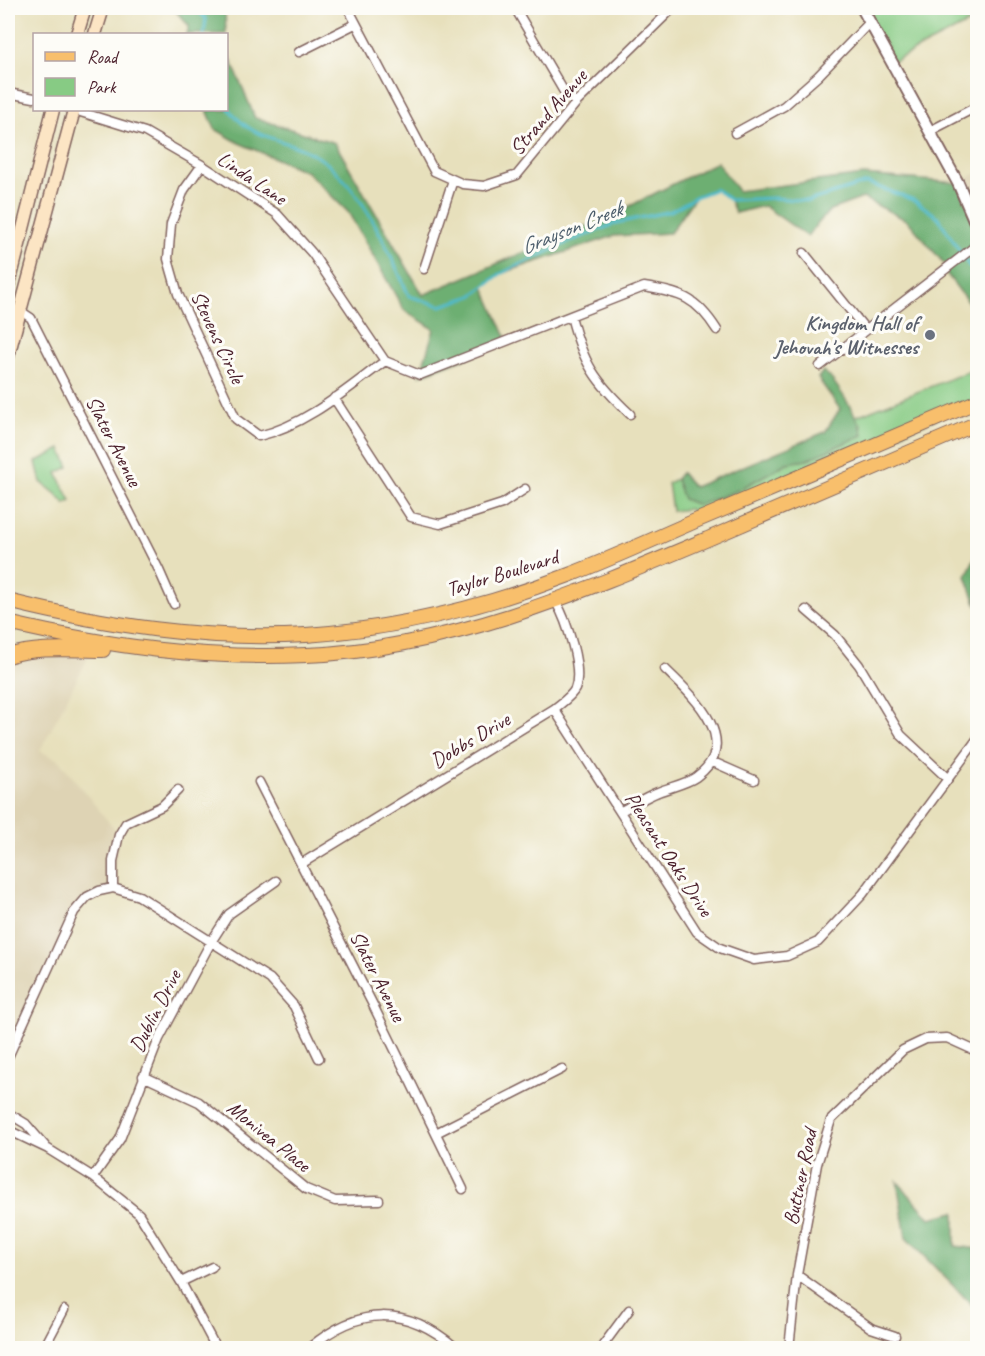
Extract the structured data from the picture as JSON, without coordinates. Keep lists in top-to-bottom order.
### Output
{
  "streets": {
    "main road": ["Taylor Boulevard"],
    "street": [
      "Strand Avenue",
      "Linda Lane",
      "Stevens Circle",
      "Slater Avenue",
      "Dobbs Drive",
      "Pleasant Oaks Drive",
      "Dublin Drive",
      "Monivea Place",
      "Buttner Road"
    ]
  },
  "crossings": [
    ["Linda Lane", "Stevens Circle"],
    ["Slater Avenue", "Dobbs Drive"],
    ["Taylor Boulevard", "Dobbs Drive"],
    ["Dobbs Drive", "Pleasant Oaks Drive"],
    ["Dublin Drive", "Monivea Place"]
  ],
  "water": ["Grayson Creek"],
  "places": ["Kingdom Hall of Jehovah's Witnesses"],
  "legend": ["Road", "Park"]
}
